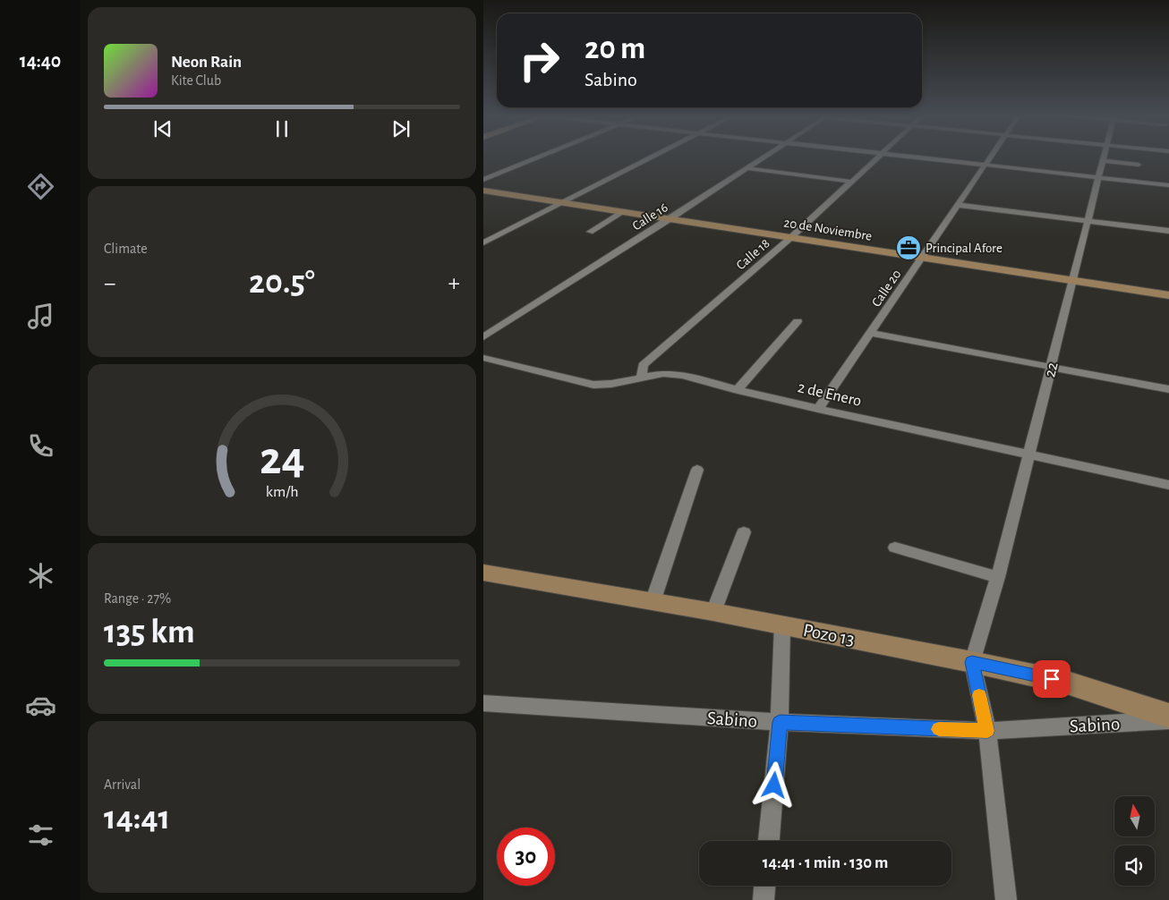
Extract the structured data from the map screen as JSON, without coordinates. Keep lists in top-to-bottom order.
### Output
{
  "streets": {
    "main road": ["20 de Noviembre", "Pozo 13"],
    "street": [
      "Calle 16",
      "Calle 18",
      "Calle 20",
      "22",
      "2 de Enero",
      "Sabino"
    ]
  },
  "crossings": [
    ["Calle 16", "20 de Noviembre"],
    ["20 de Noviembre", "Calle 18"],
    ["20 de Noviembre", "Calle 20"],
    ["20 de Noviembre", "22"],
    ["Calle 18", "2 de Enero"],
    ["Calle 20", "2 de Enero"],
    ["22", "2 de Enero"],
    ["22", "Pozo 13"],
    ["22", "Sabino"]
  ],
  "places": {
    "office": ["Principal Afore"]
  },
  "north": "top",
  "page": {
    "tabs": "14:40",
    "turn": ["20 m", "Sabino"],
    "song": ["Neon Rain", "Kite Club"],
    "tile": [
      "Climate",
      ["Range · 27%", "135 km"],
      ["Arrival", "14:41"]
    ],
    "heat": ["−", "20.5°", "+"],
    "limit": "30",
    "trip": "14:41 · 1 min · 130 m",
    "gauge": ["24", "km/h"]
  }
}
